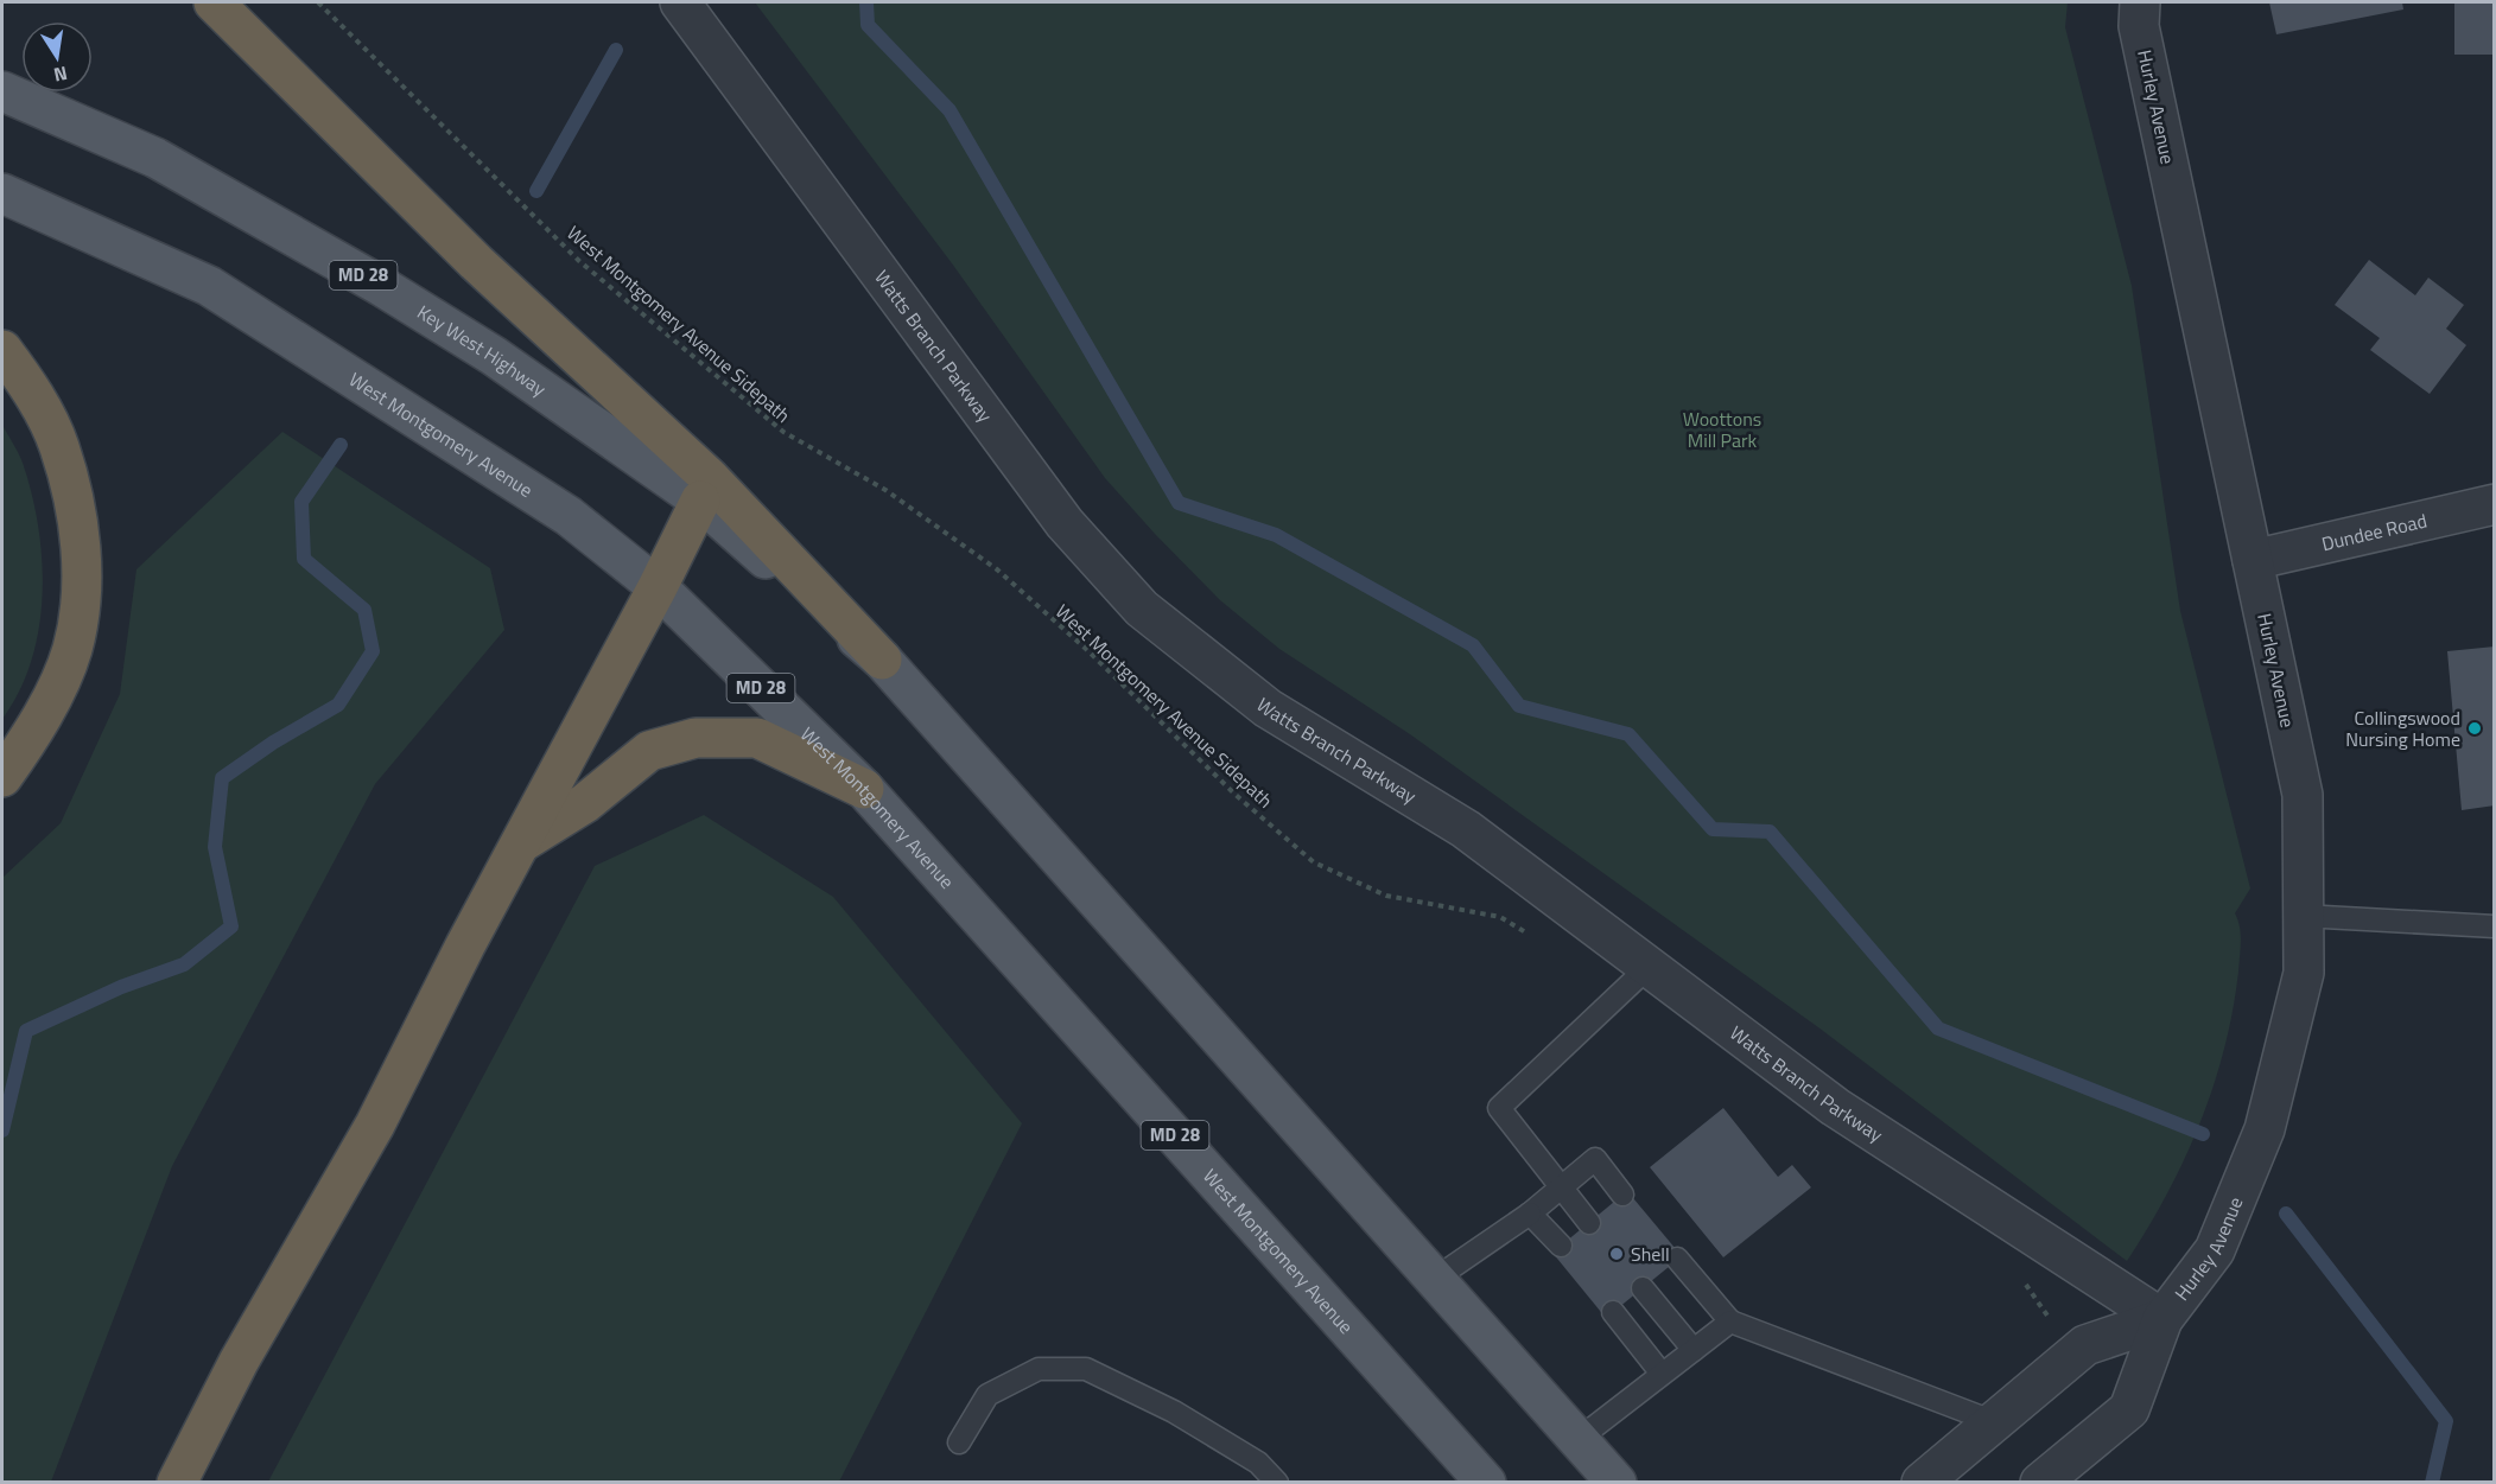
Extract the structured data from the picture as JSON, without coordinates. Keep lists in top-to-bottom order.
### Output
{
  "streets": {
    "main road": ["MD 28", "Key West Highway", "West Montgomery Avenue"],
    "street": ["Hurley Avenue", "Watts Branch Parkway", "Dundee Road"],
    "path": ["West Montgomery Avenue Sidepath"]
  },
  "crossings": [
    ["Hurley Avenue", "Watts Branch Parkway"],
    ["Hurley Avenue", "Dundee Road"],
    ["MD 28", "Key West Highway"]
  ],
  "parks": ["Woottons Mill Park"],
  "places": ["Collingswood Nursing Home", "Shell"],
  "north": "bottom"
}
